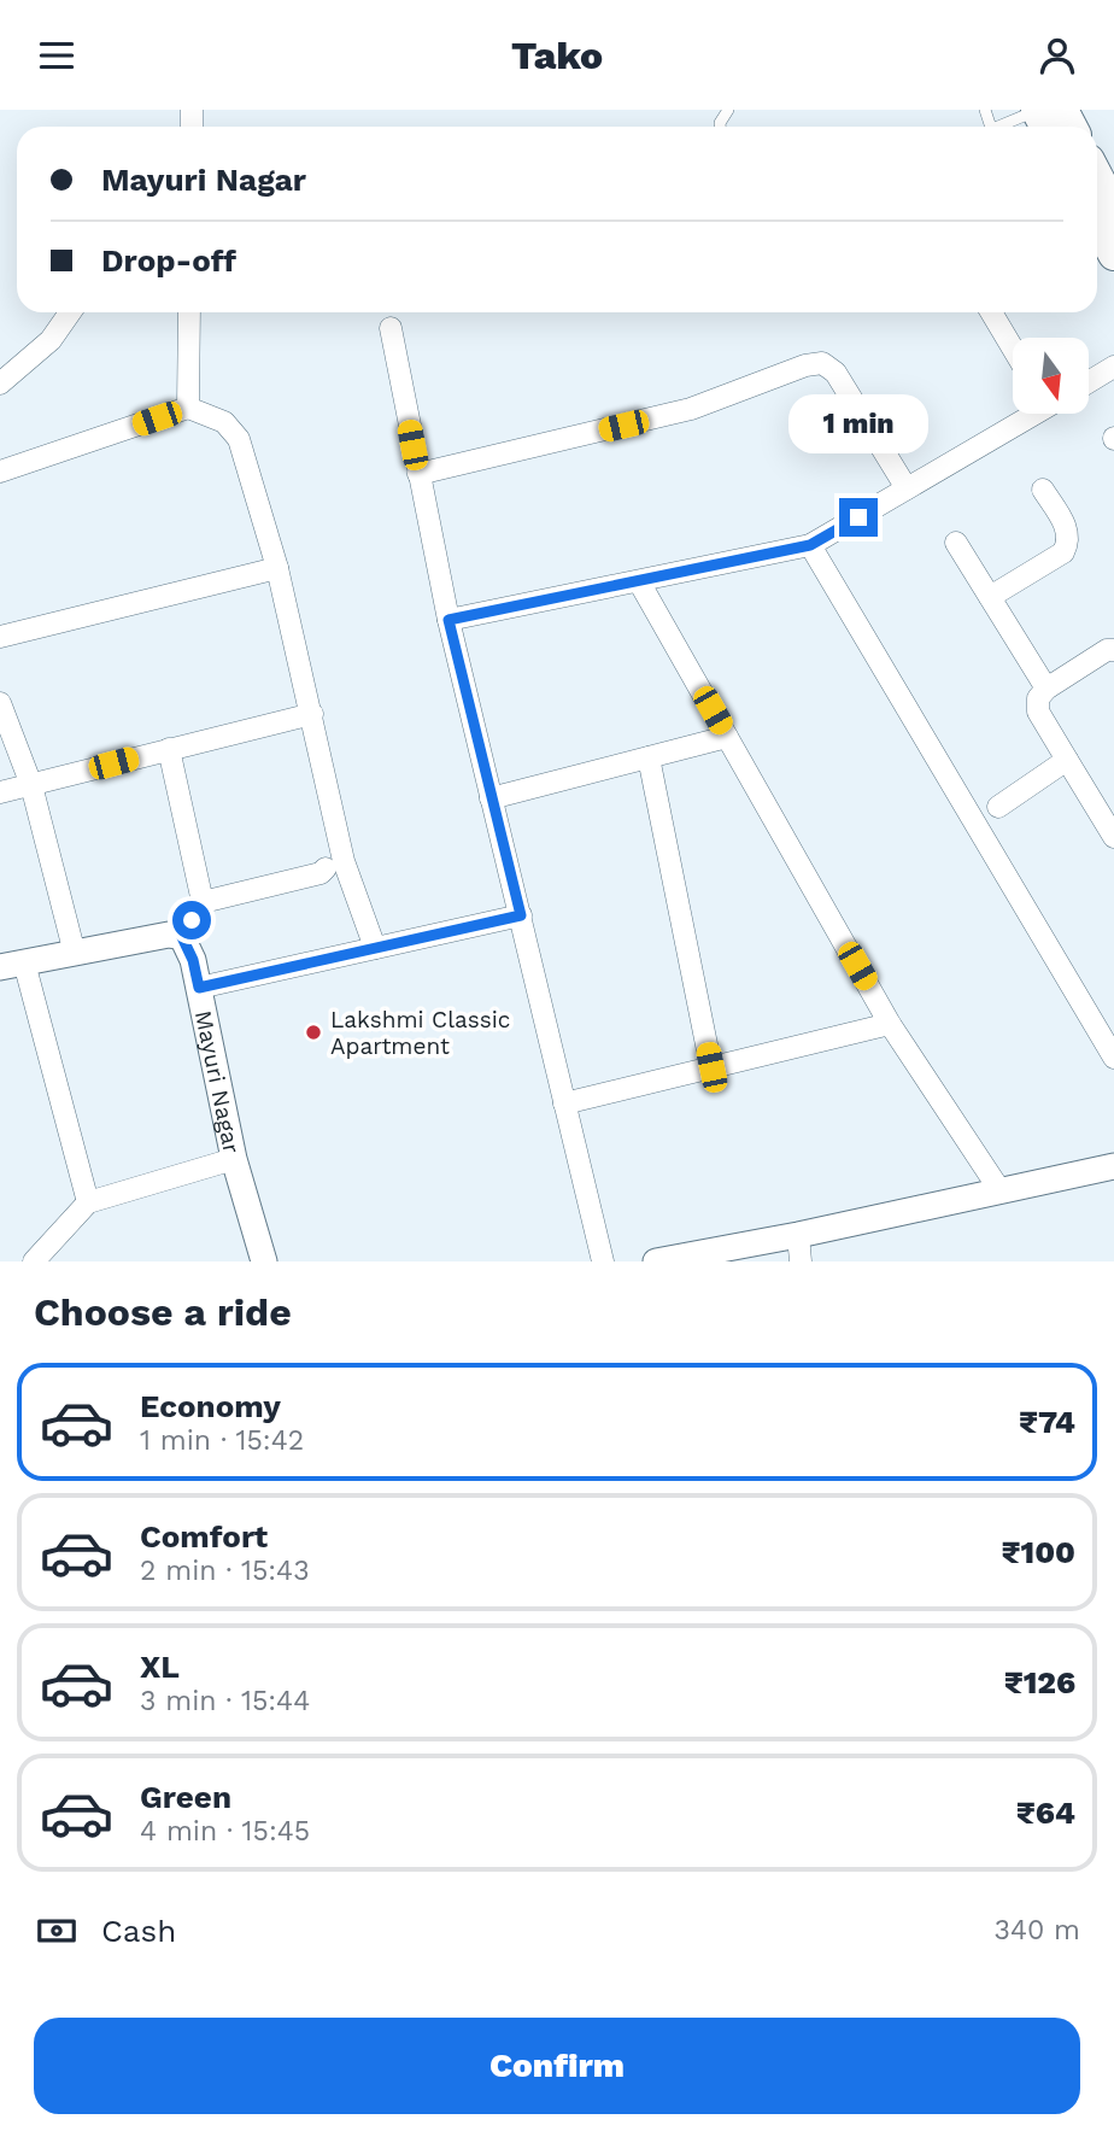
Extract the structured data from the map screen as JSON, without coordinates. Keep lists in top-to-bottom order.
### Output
{
  "streets": {
    "street": ["Mayuri Nagar"]
  },
  "places": ["Lakshmi Classic Apartment"],
  "north": "bottom",
  "page": {
    "header": "Tako",
    "banner": ["Mayuri Nagar", "Drop-off"],
    "bubble": "1 min",
    "heading": "Choose a ride",
    "list": [
      {
        "name": "Economy",
        "note": "1 min · 15:42",
        "value": "₹74"
      },
      {
        "name": "Comfort",
        "note": "2 min · 15:43",
        "value": "₹100"
      },
      {
        "name": "XL",
        "note": "3 min · 15:44",
        "value": "₹126"
      },
      {
        "name": "Green",
        "note": "4 min · 15:45",
        "value": "₹64"
      }
    ],
    "pay": ["Cash", "340 m"],
    "buttons": "Confirm"
  }
}
